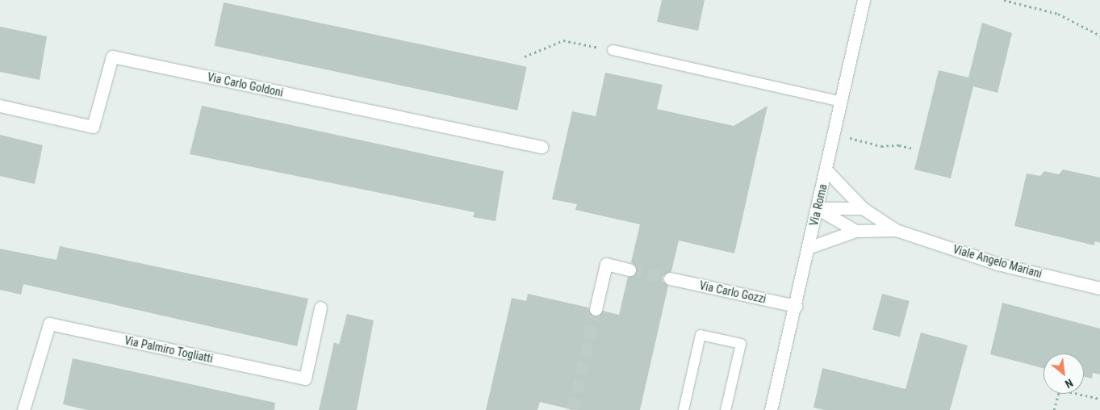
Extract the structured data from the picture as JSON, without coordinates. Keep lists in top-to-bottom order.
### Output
{
  "streets": {
    "street": [
      "Via Carlo Goldoni",
      "Via Roma",
      "Viale Angelo Mariani",
      "Via Carlo Gozzi",
      "Via Palmiro Togliatti"
    ]
  },
  "crossings": [
    ["Via Roma", "Viale Angelo Mariani"],
    ["Via Roma", "Via Carlo Gozzi"]
  ],
  "north": "bottom right"
}
